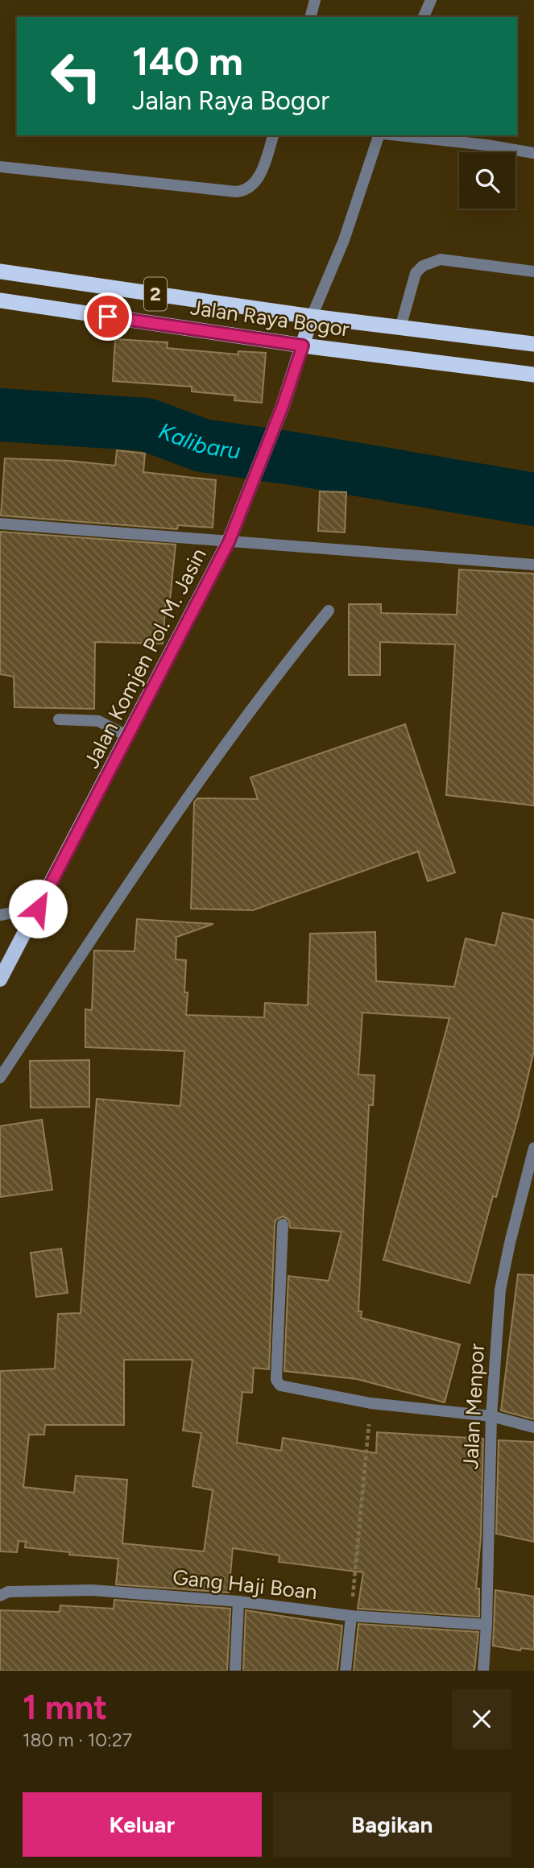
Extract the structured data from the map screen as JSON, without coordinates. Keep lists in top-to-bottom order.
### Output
{
  "streets": {
    "highway": ["2", "Jalan Raya Bogor"],
    "main road": ["Jalan Komjen Pol. M. Jasin"],
    "street": ["Jalan Menpor", "Gang Haji Boan"]
  },
  "crossings": [
    ["Jalan Raya Bogor", "Jalan Komjen Pol. M. Jasin"],
    ["Jalan Menpor", "Gang Haji Boan"]
  ],
  "water": ["Kalibaru"],
  "page": {
    "turn": ["140 m", "Jalan Raya Bogor"],
    "heading": ["1 mnt", "180 m · 10:27"],
    "buttons": ["Keluar", "Bagikan"]
  }
}
